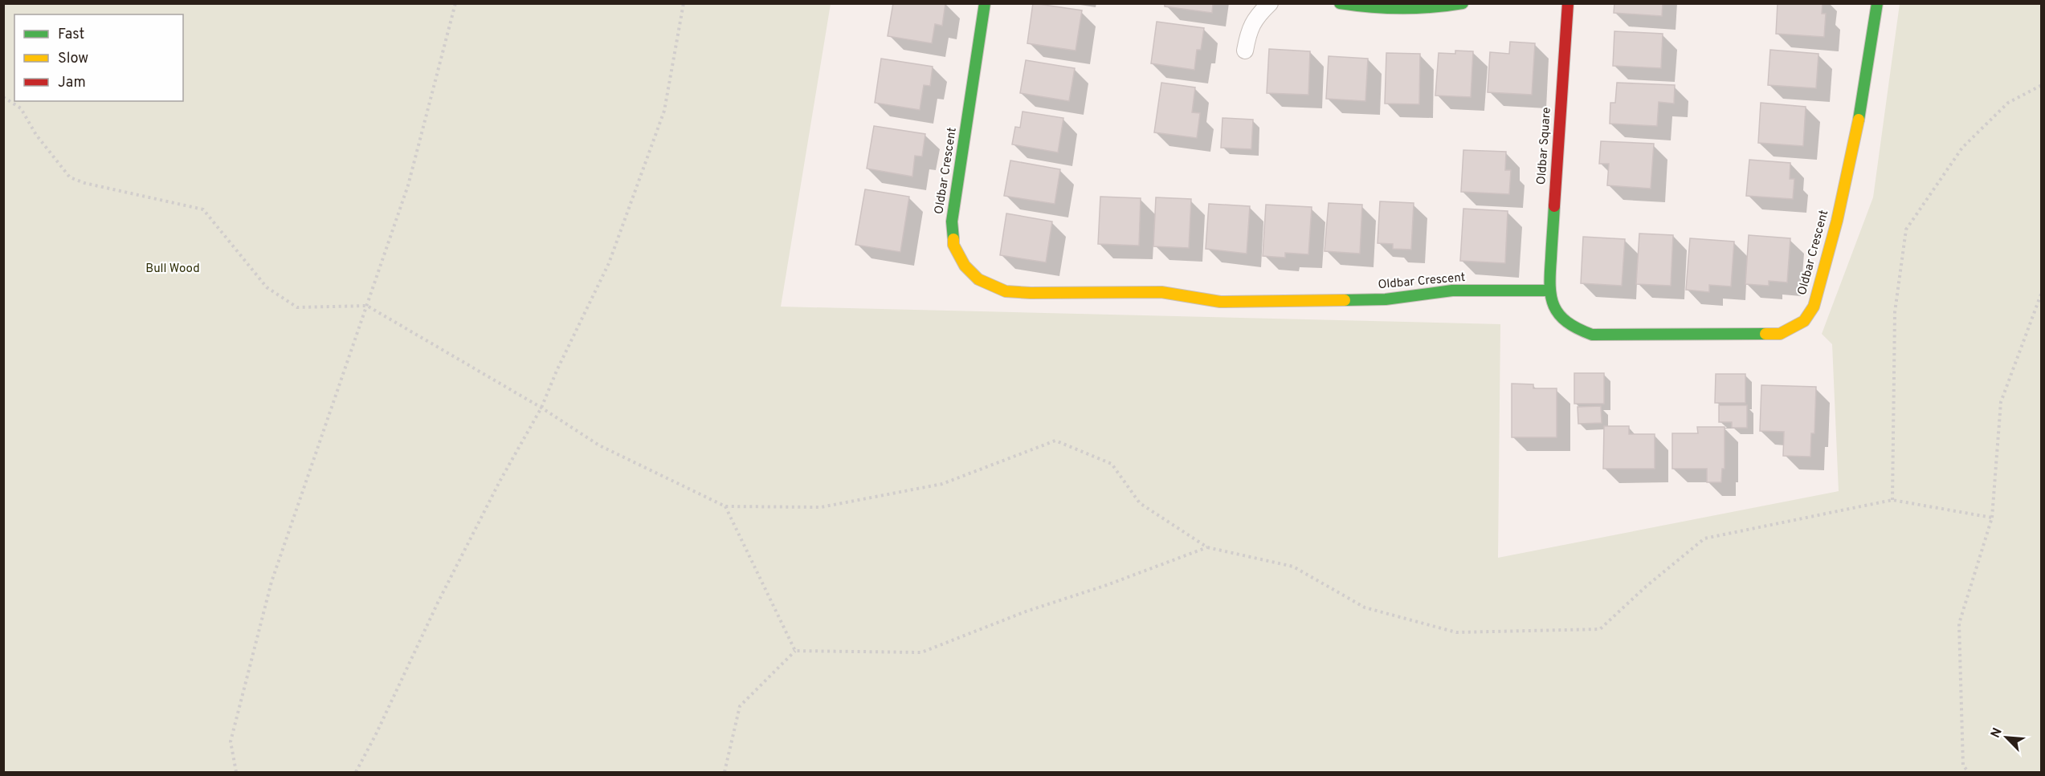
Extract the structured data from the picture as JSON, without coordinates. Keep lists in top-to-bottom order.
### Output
{
  "streets": {
    "street": ["Oldbar Square", "Oldbar Crescent"]
  },
  "crossings": [
    ["Oldbar Square", "Oldbar Crescent"]
  ],
  "parks": ["Bull Wood"],
  "legend": ["Fast", "Slow", "Jam"],
  "north": "top left"
}
